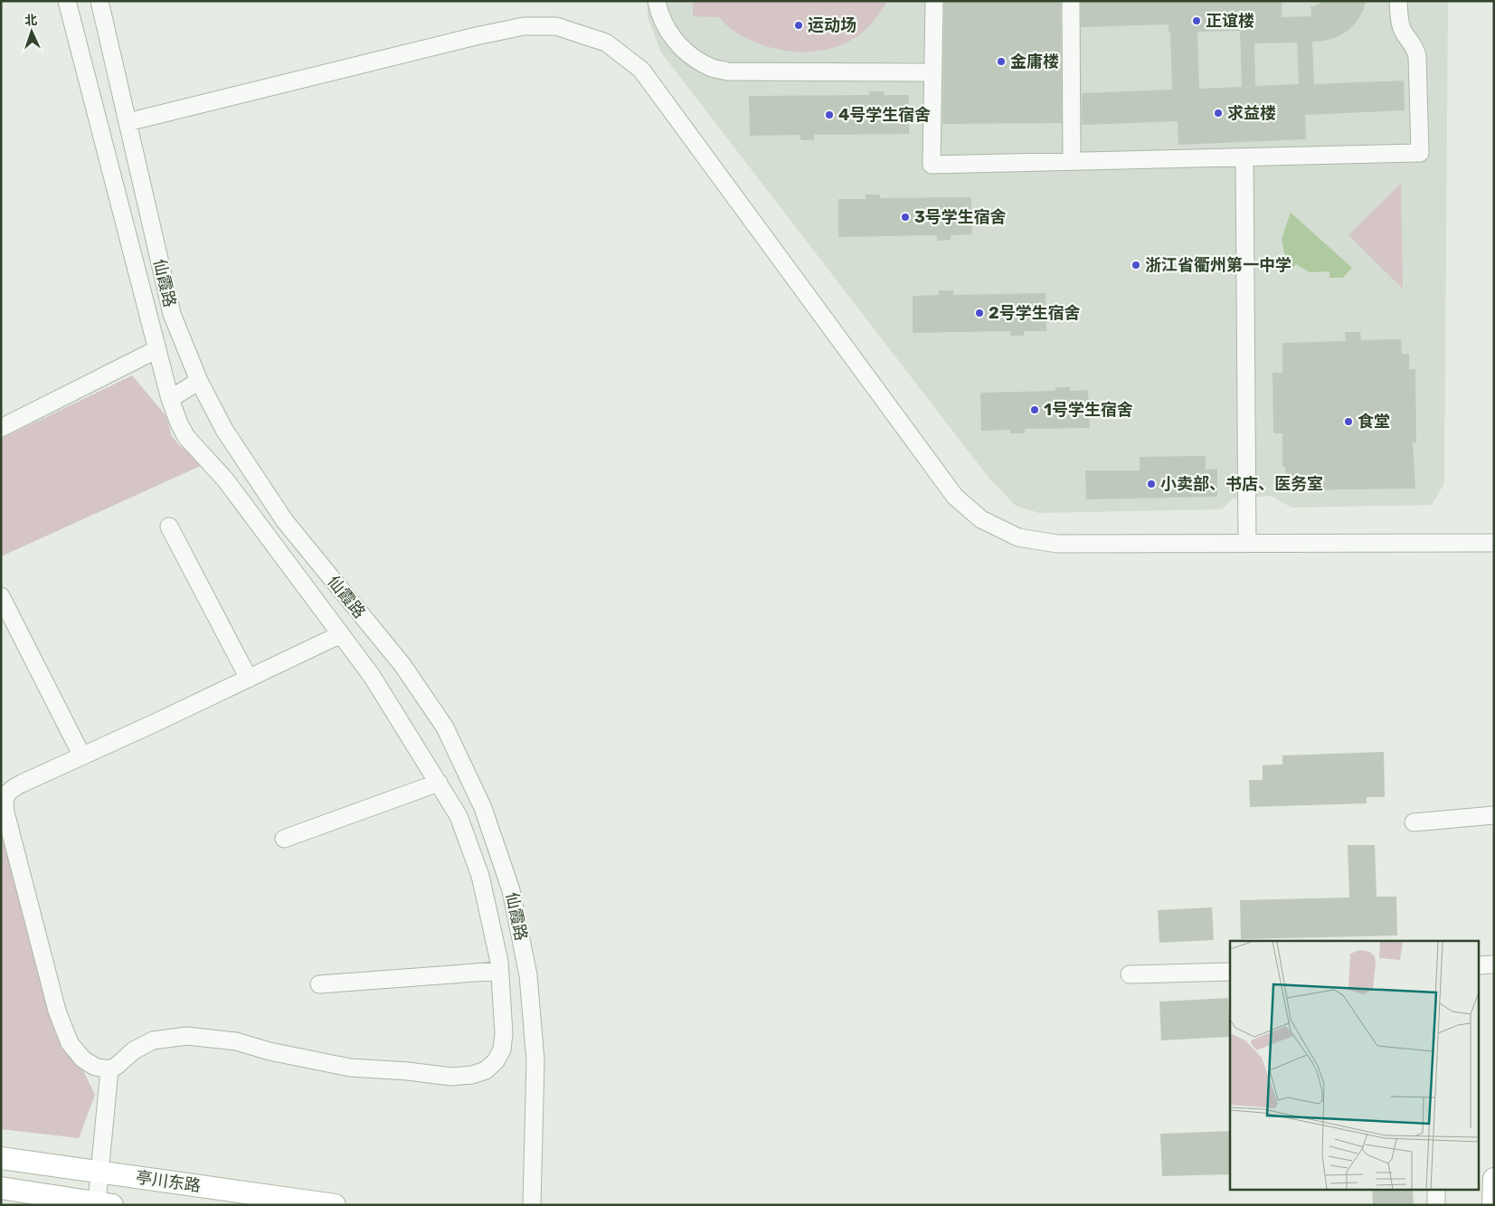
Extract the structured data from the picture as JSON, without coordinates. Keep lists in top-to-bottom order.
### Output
{
  "streets": {
    "main road": ["亭川东路"],
    "street": ["仙霞路"]
  },
  "places": [
    "正谊楼",
    "运动场",
    "金庸楼",
    "求益楼",
    "4号学生宿舍",
    "3号学生宿舍",
    "浙江省衢州第一中学",
    "2号学生宿舍",
    "1号学生宿舍",
    "食堂",
    "小卖部、书店、医务室"
  ],
  "north": "top"
}
